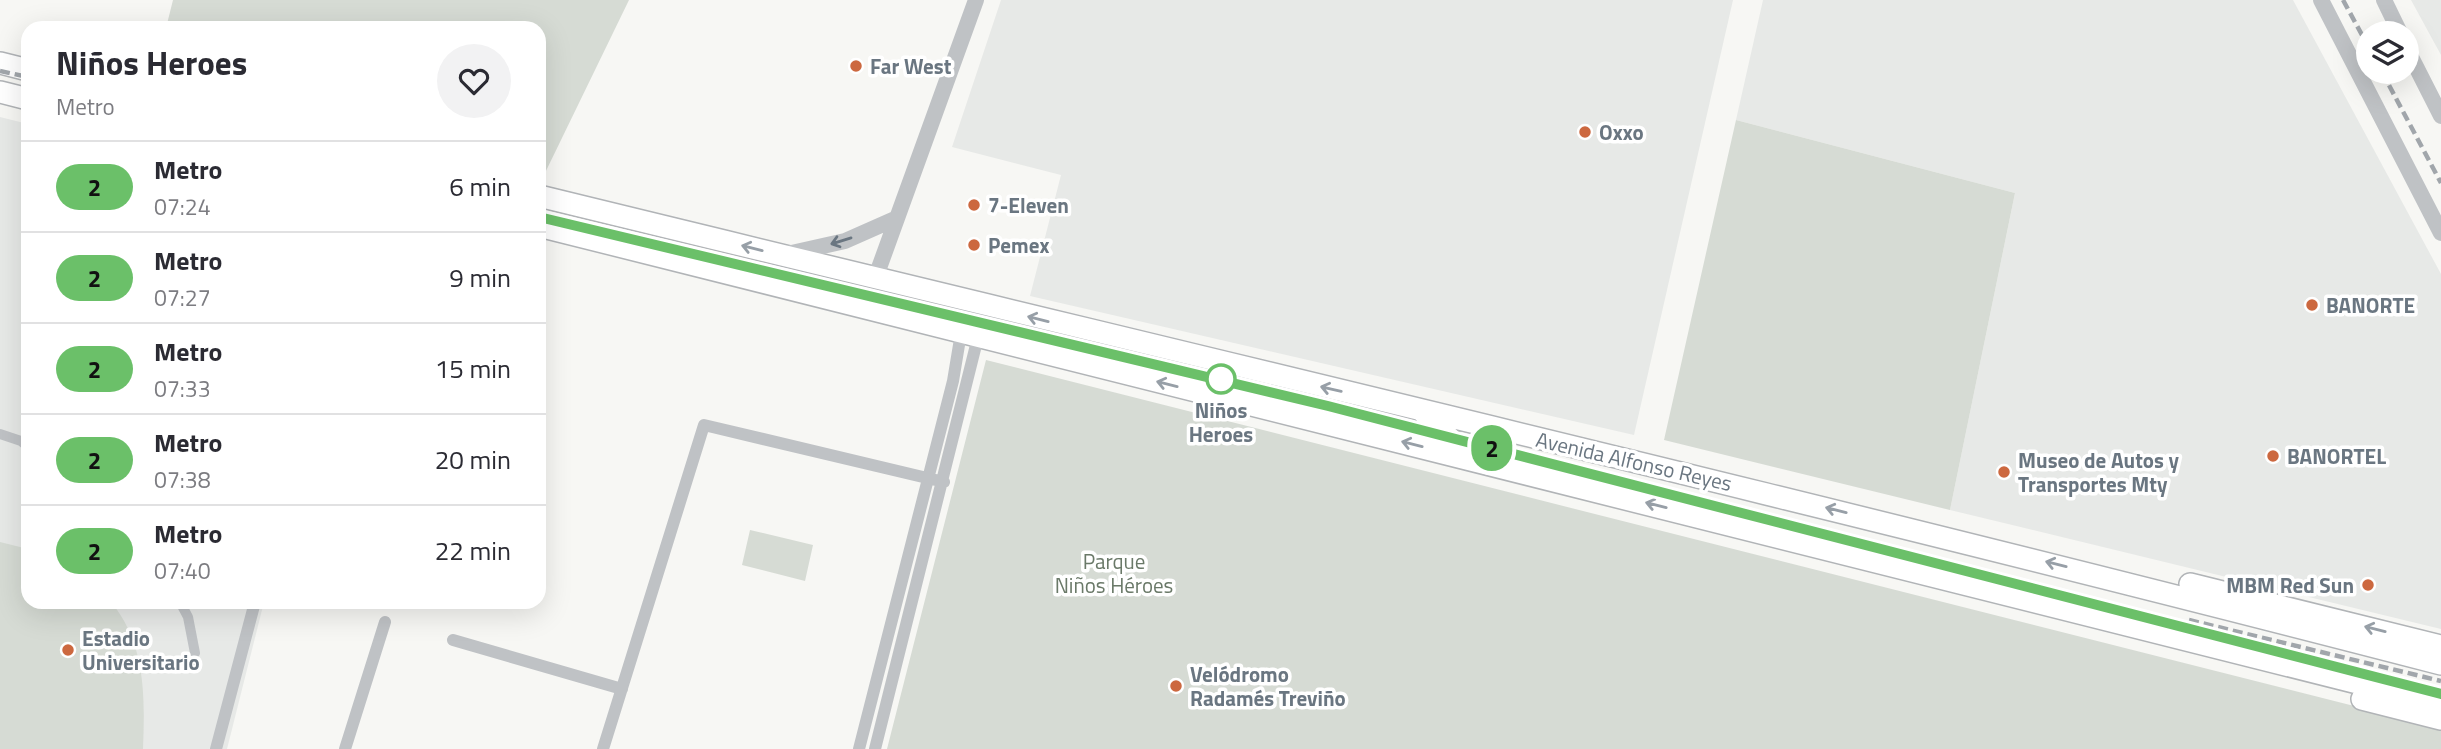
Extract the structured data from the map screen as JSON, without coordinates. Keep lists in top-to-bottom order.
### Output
{
  "streets": {
    "highway": ["Avenida Alfonso Reyes"]
  },
  "one_way": ["Avenida Alfonso Reyes"],
  "parks": ["Parque Niños Héroes"],
  "places": [
    "Far West",
    "Oxxo",
    "7-Eleven",
    "Pemex",
    "BANORTE",
    "Niños Heroes",
    "BANORTEL",
    "Museo de Autos y Transportes Mty",
    "MBM Red Sun",
    "Estadio Universitario",
    "Velódromo Radamés Treviño"
  ],
  "lines": ["metro line 2"],
  "page": {
    "on_map": "2",
    "heading": ["Niños Heroes", "Metro"],
    "list": [
      {
        "mark": "2",
        "name": "Metro",
        "note": "07:24",
        "value": "6 min"
      },
      {
        "mark": "2",
        "name": "Metro",
        "note": "07:27",
        "value": "9 min"
      },
      {
        "mark": "2",
        "name": "Metro",
        "note": "07:33",
        "value": "15 min"
      },
      {
        "mark": "2",
        "name": "Metro",
        "note": "07:38",
        "value": "20 min"
      },
      {
        "mark": "2",
        "name": "Metro",
        "note": "07:40",
        "value": "22 min"
      }
    ]
  }
}
